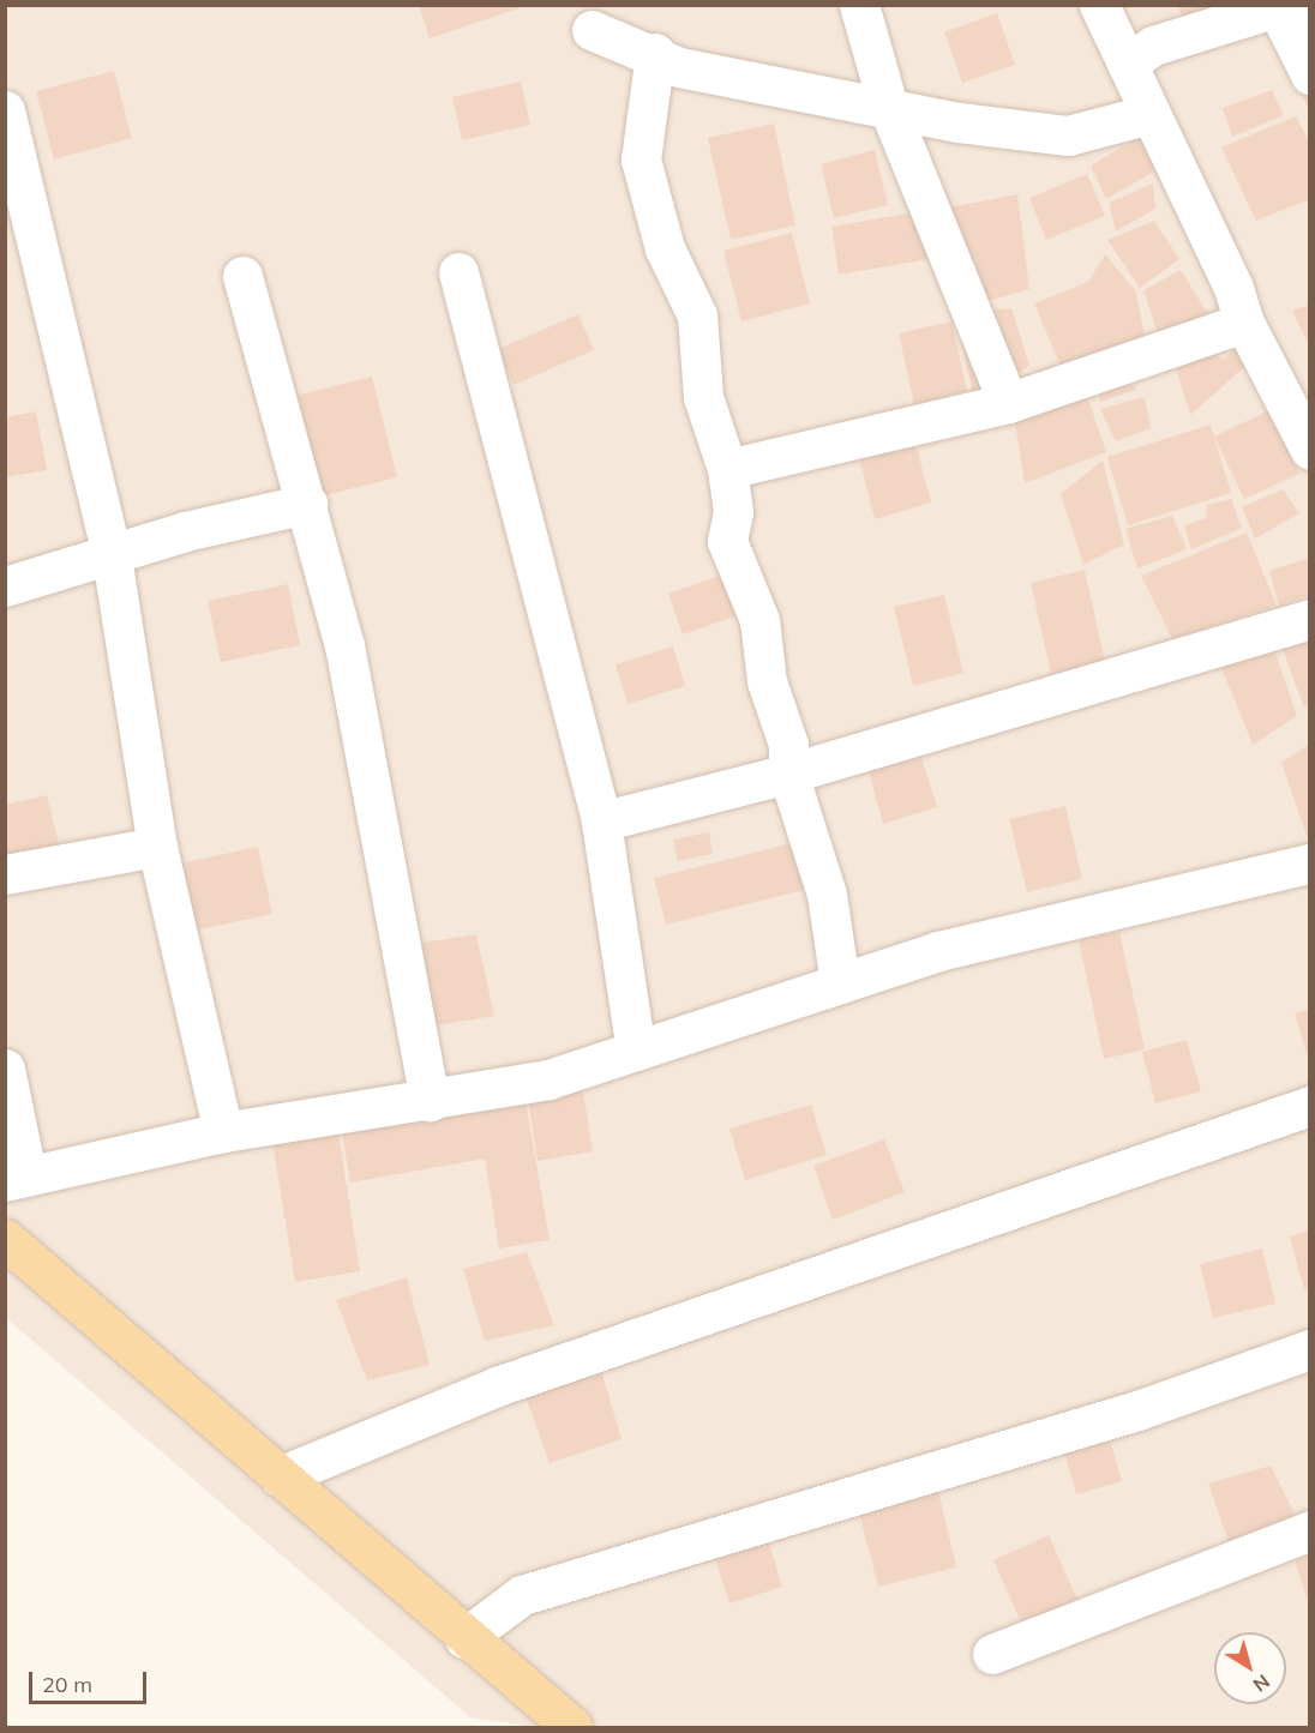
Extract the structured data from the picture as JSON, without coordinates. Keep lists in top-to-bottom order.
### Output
{
  "scale_bar": "20 m",
  "north": "bottom right"
}
